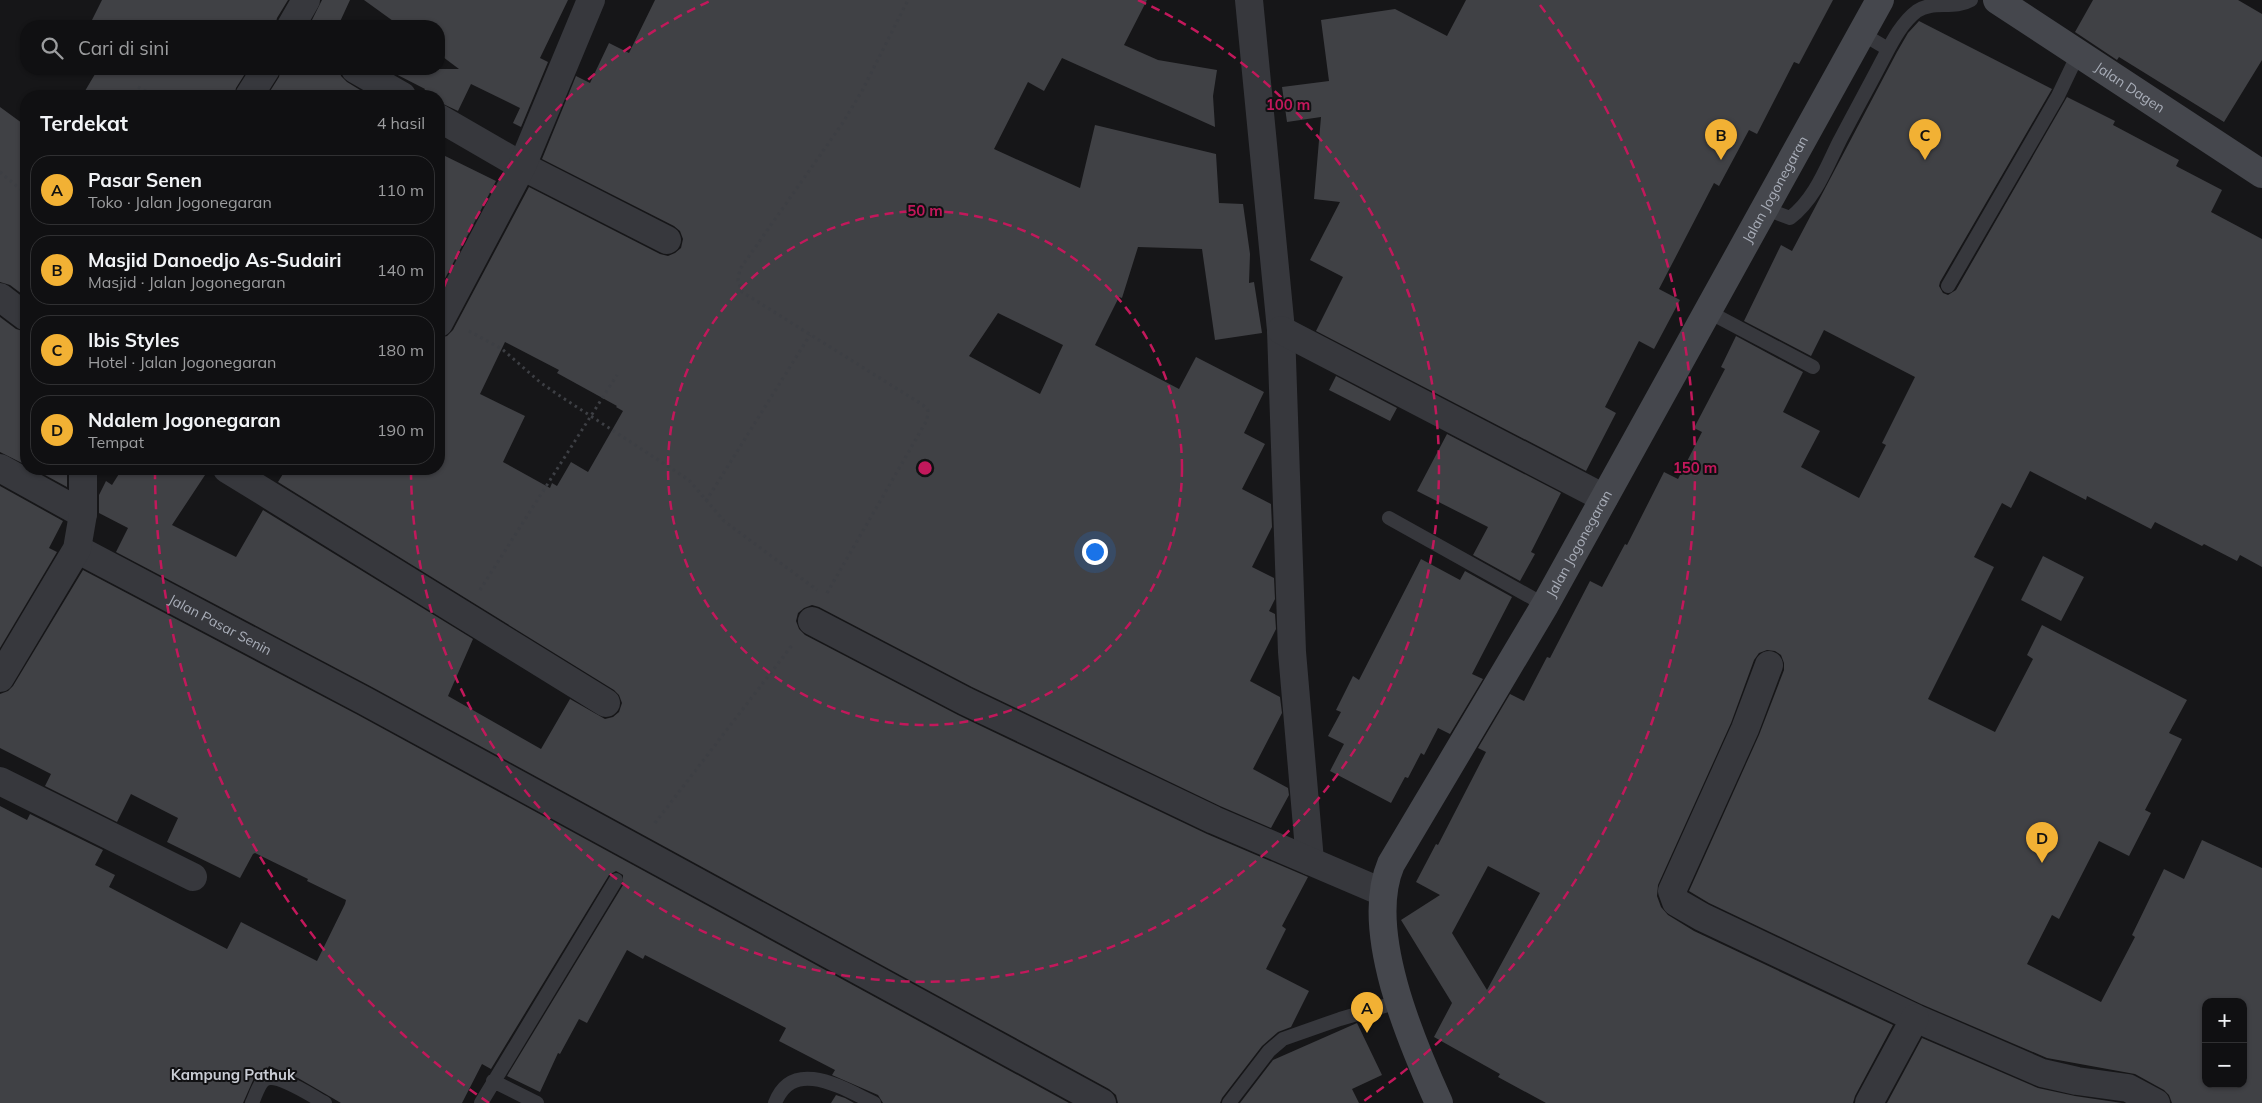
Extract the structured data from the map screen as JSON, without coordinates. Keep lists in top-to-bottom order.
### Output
{
  "streets": {
    "street": ["Jalan Dagen", "Jalan Jogonegaran", "Jalan Pasar Senin"]
  },
  "districts": ["Kampung Pathuk"],
  "page": {
    "search": "Cari di sini",
    "heading": ["Terdekat", "4 hasil"],
    "pins": [
      "B",
      "C",
      "D",
      "A"
    ],
    "list": [
      {
        "mark": "A",
        "name": "Pasar Senen",
        "note": "Toko · Jalan Jogonegaran",
        "value": "110 m"
      },
      {
        "mark": "B",
        "name": "Masjid Danoedjo As-Sudairi",
        "note": "Masjid · Jalan Jogonegaran",
        "value": "140 m"
      },
      {
        "mark": "C",
        "name": "Ibis Styles",
        "note": "Hotel · Jalan Jogonegaran",
        "value": "180 m"
      },
      {
        "mark": "D",
        "name": "Ndalem Jogonegaran",
        "note": "Tempat",
        "value": "190 m"
      }
    ],
    "map_buttons": ["+", "−"]
  },
  "rings": ["100 m", "50 m", "150 m"]
}
